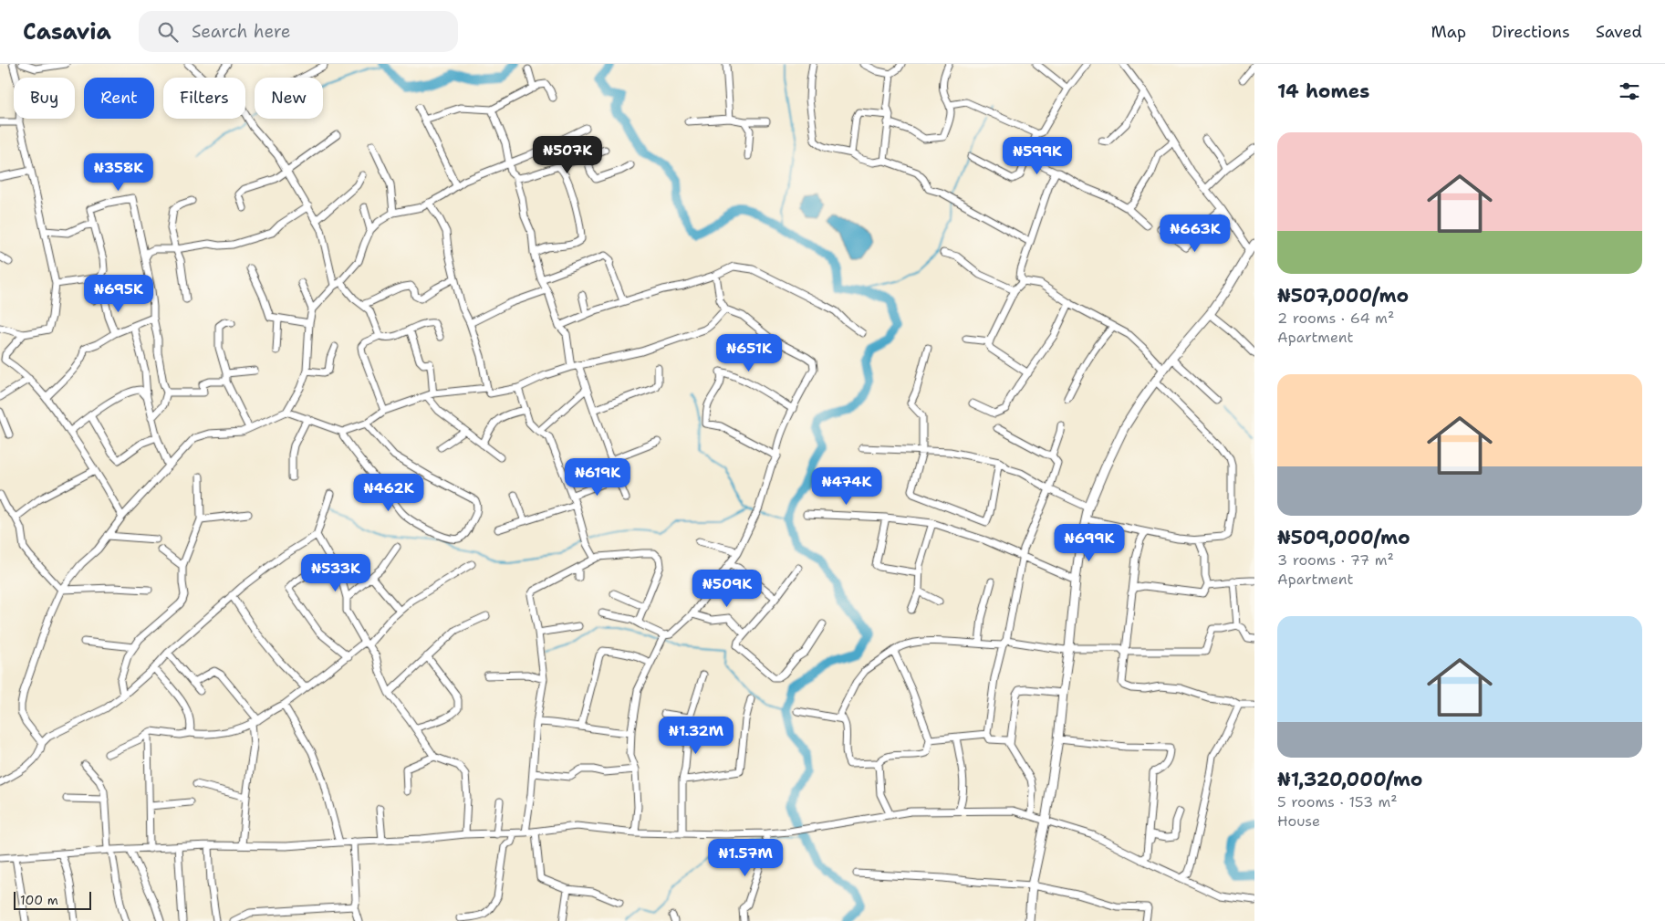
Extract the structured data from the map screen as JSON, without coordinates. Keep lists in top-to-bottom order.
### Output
{
  "scale_bar": "100 m",
  "page": {
    "header": "Casavia",
    "search": "Search here",
    "nav": ["Map", "Directions", "Saved"],
    "heading": "14 homes",
    "chip": [
      "Buy",
      "Rent",
      "Filters",
      "New"
    ],
    "list": [
      {
        "name": "₦507,000/mo",
        "note": "2 rooms · 64 m² · Apartment"
      },
      {
        "name": "₦509,000/mo",
        "note": "3 rooms · 77 m² · Apartment"
      },
      {
        "name": "₦1,320,000/mo",
        "note": "5 rooms · 153 m² · House"
      }
    ],
    "price": [
      "₦507K",
      "₦599K",
      "₦358K",
      "₦663K",
      "₦695K",
      "₦651K",
      "₦619K",
      "₦474K",
      "₦462K",
      "₦699K",
      "₦533K",
      "₦509K",
      "₦1.32M",
      "₦1.57M"
    ],
    "scale": "100 m"
  }
}
